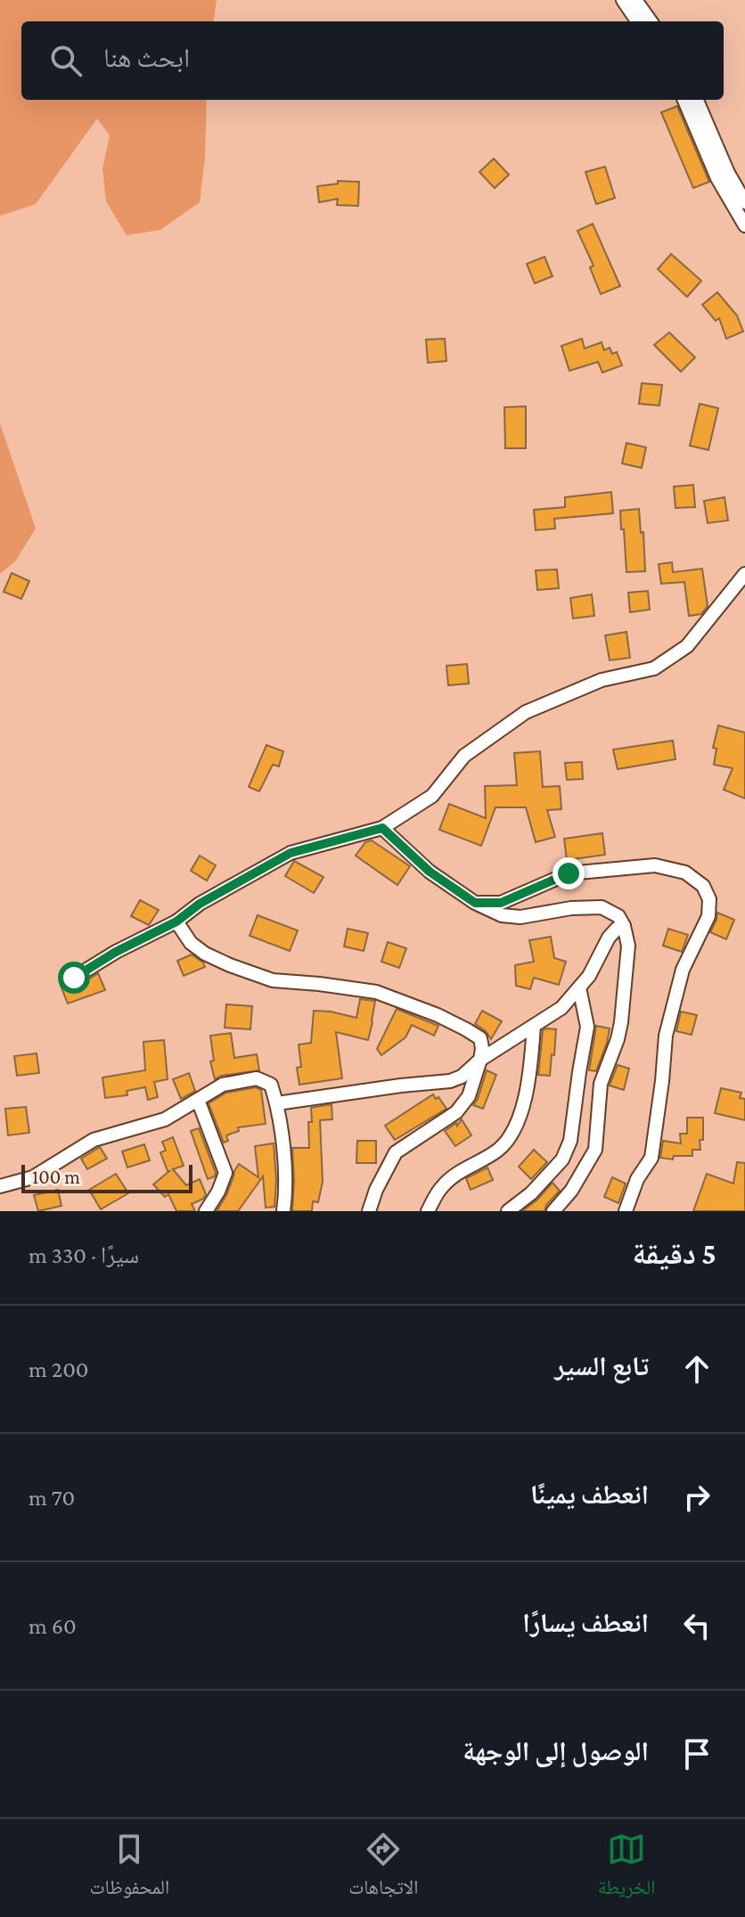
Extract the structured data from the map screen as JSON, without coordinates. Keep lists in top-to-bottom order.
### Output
{
  "scale_bar": "100 m",
  "page": {
    "search": "ابحث هنا",
    "scale": "100 m",
    "heading": ["5 دقيقة", "سيرًا · 330 m"],
    "list": [
      ["تابع السير", "200 m"],
      ["انعطف يمينًا", "70 m"],
      ["انعطف يسارًا", "60 m"],
      "الوصول إلى الوجهة"
    ],
    "nav": ["الخريطة", "الاتجاهات", "المحفوظات"]
  }
}
